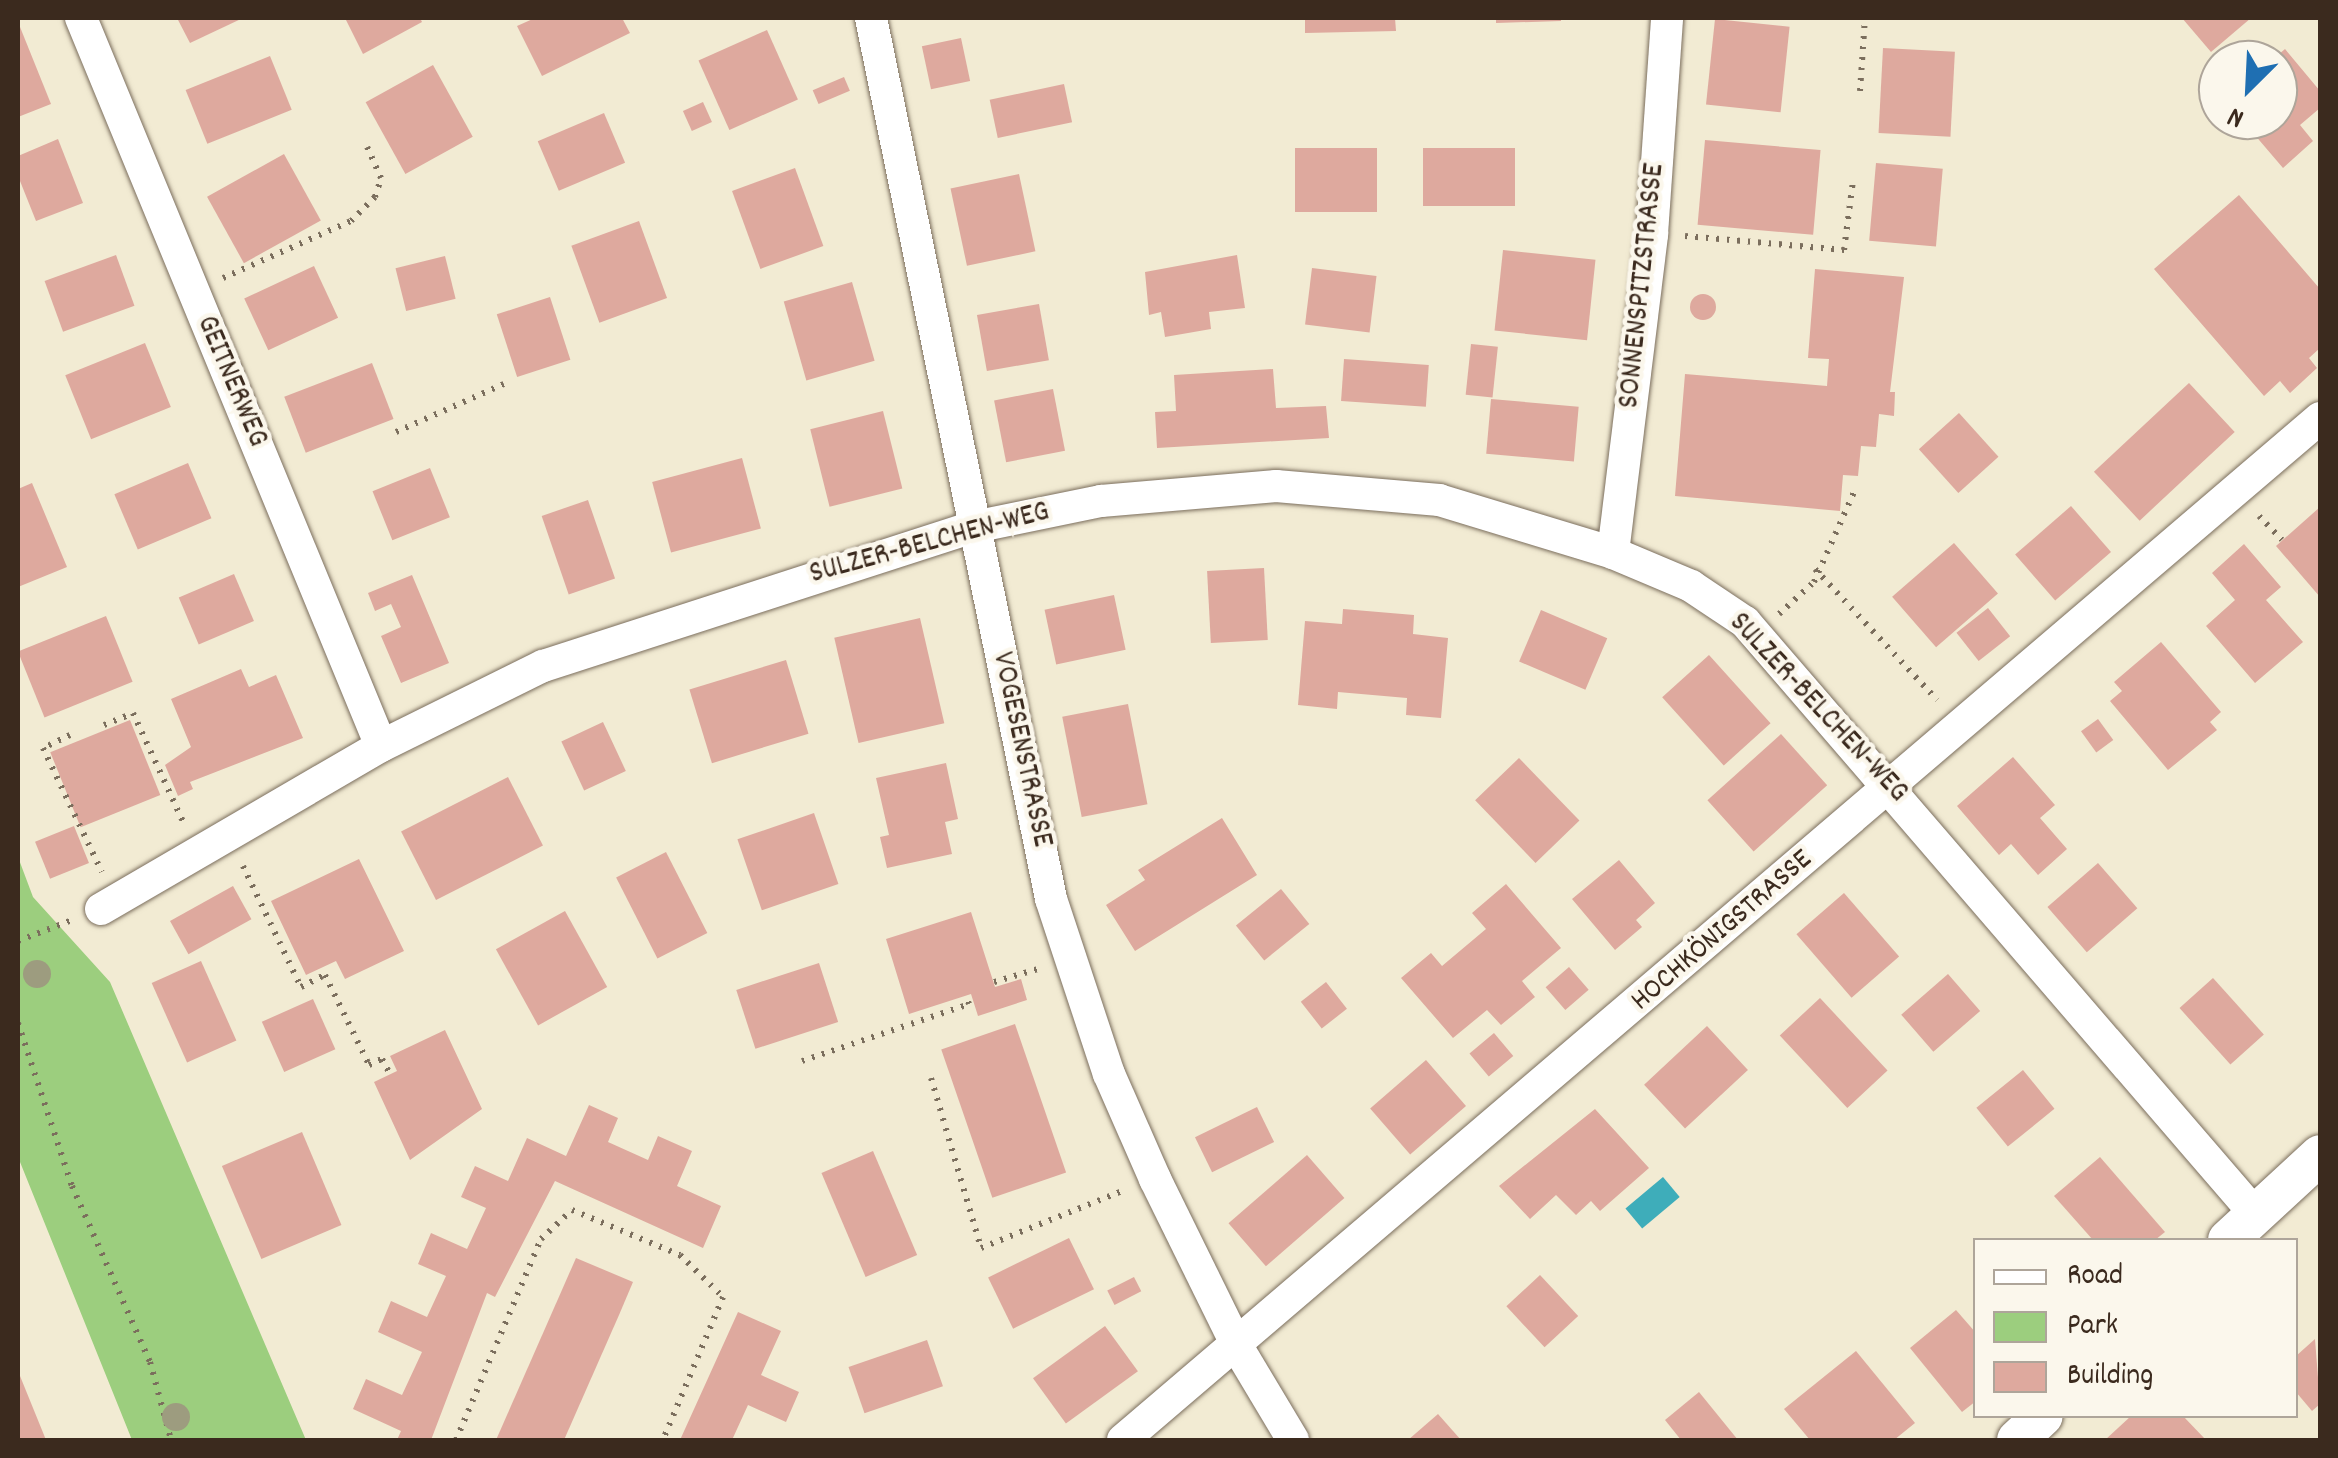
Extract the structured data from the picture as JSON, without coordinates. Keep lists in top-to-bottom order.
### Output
{
  "streets": {
    "street": [
      "SONNENSPITZSTRASSE",
      "GEITNERWEG",
      "SULZER-BELCHEN-WEG",
      "VOGESENSTRASSE",
      "HOCHKÖNIGSTRASSE"
    ]
  },
  "crossings": [
    ["SONNENSPITZSTRASSE", "SULZER-BELCHEN-WEG"],
    ["GEITNERWEG", "SULZER-BELCHEN-WEG"],
    ["SULZER-BELCHEN-WEG", "VOGESENSTRASSE"],
    ["SULZER-BELCHEN-WEG", "HOCHKÖNIGSTRASSE"],
    ["VOGESENSTRASSE", "HOCHKÖNIGSTRASSE"]
  ],
  "legend": ["Road", "Park", "Building"],
  "north": "bottom left"
}
